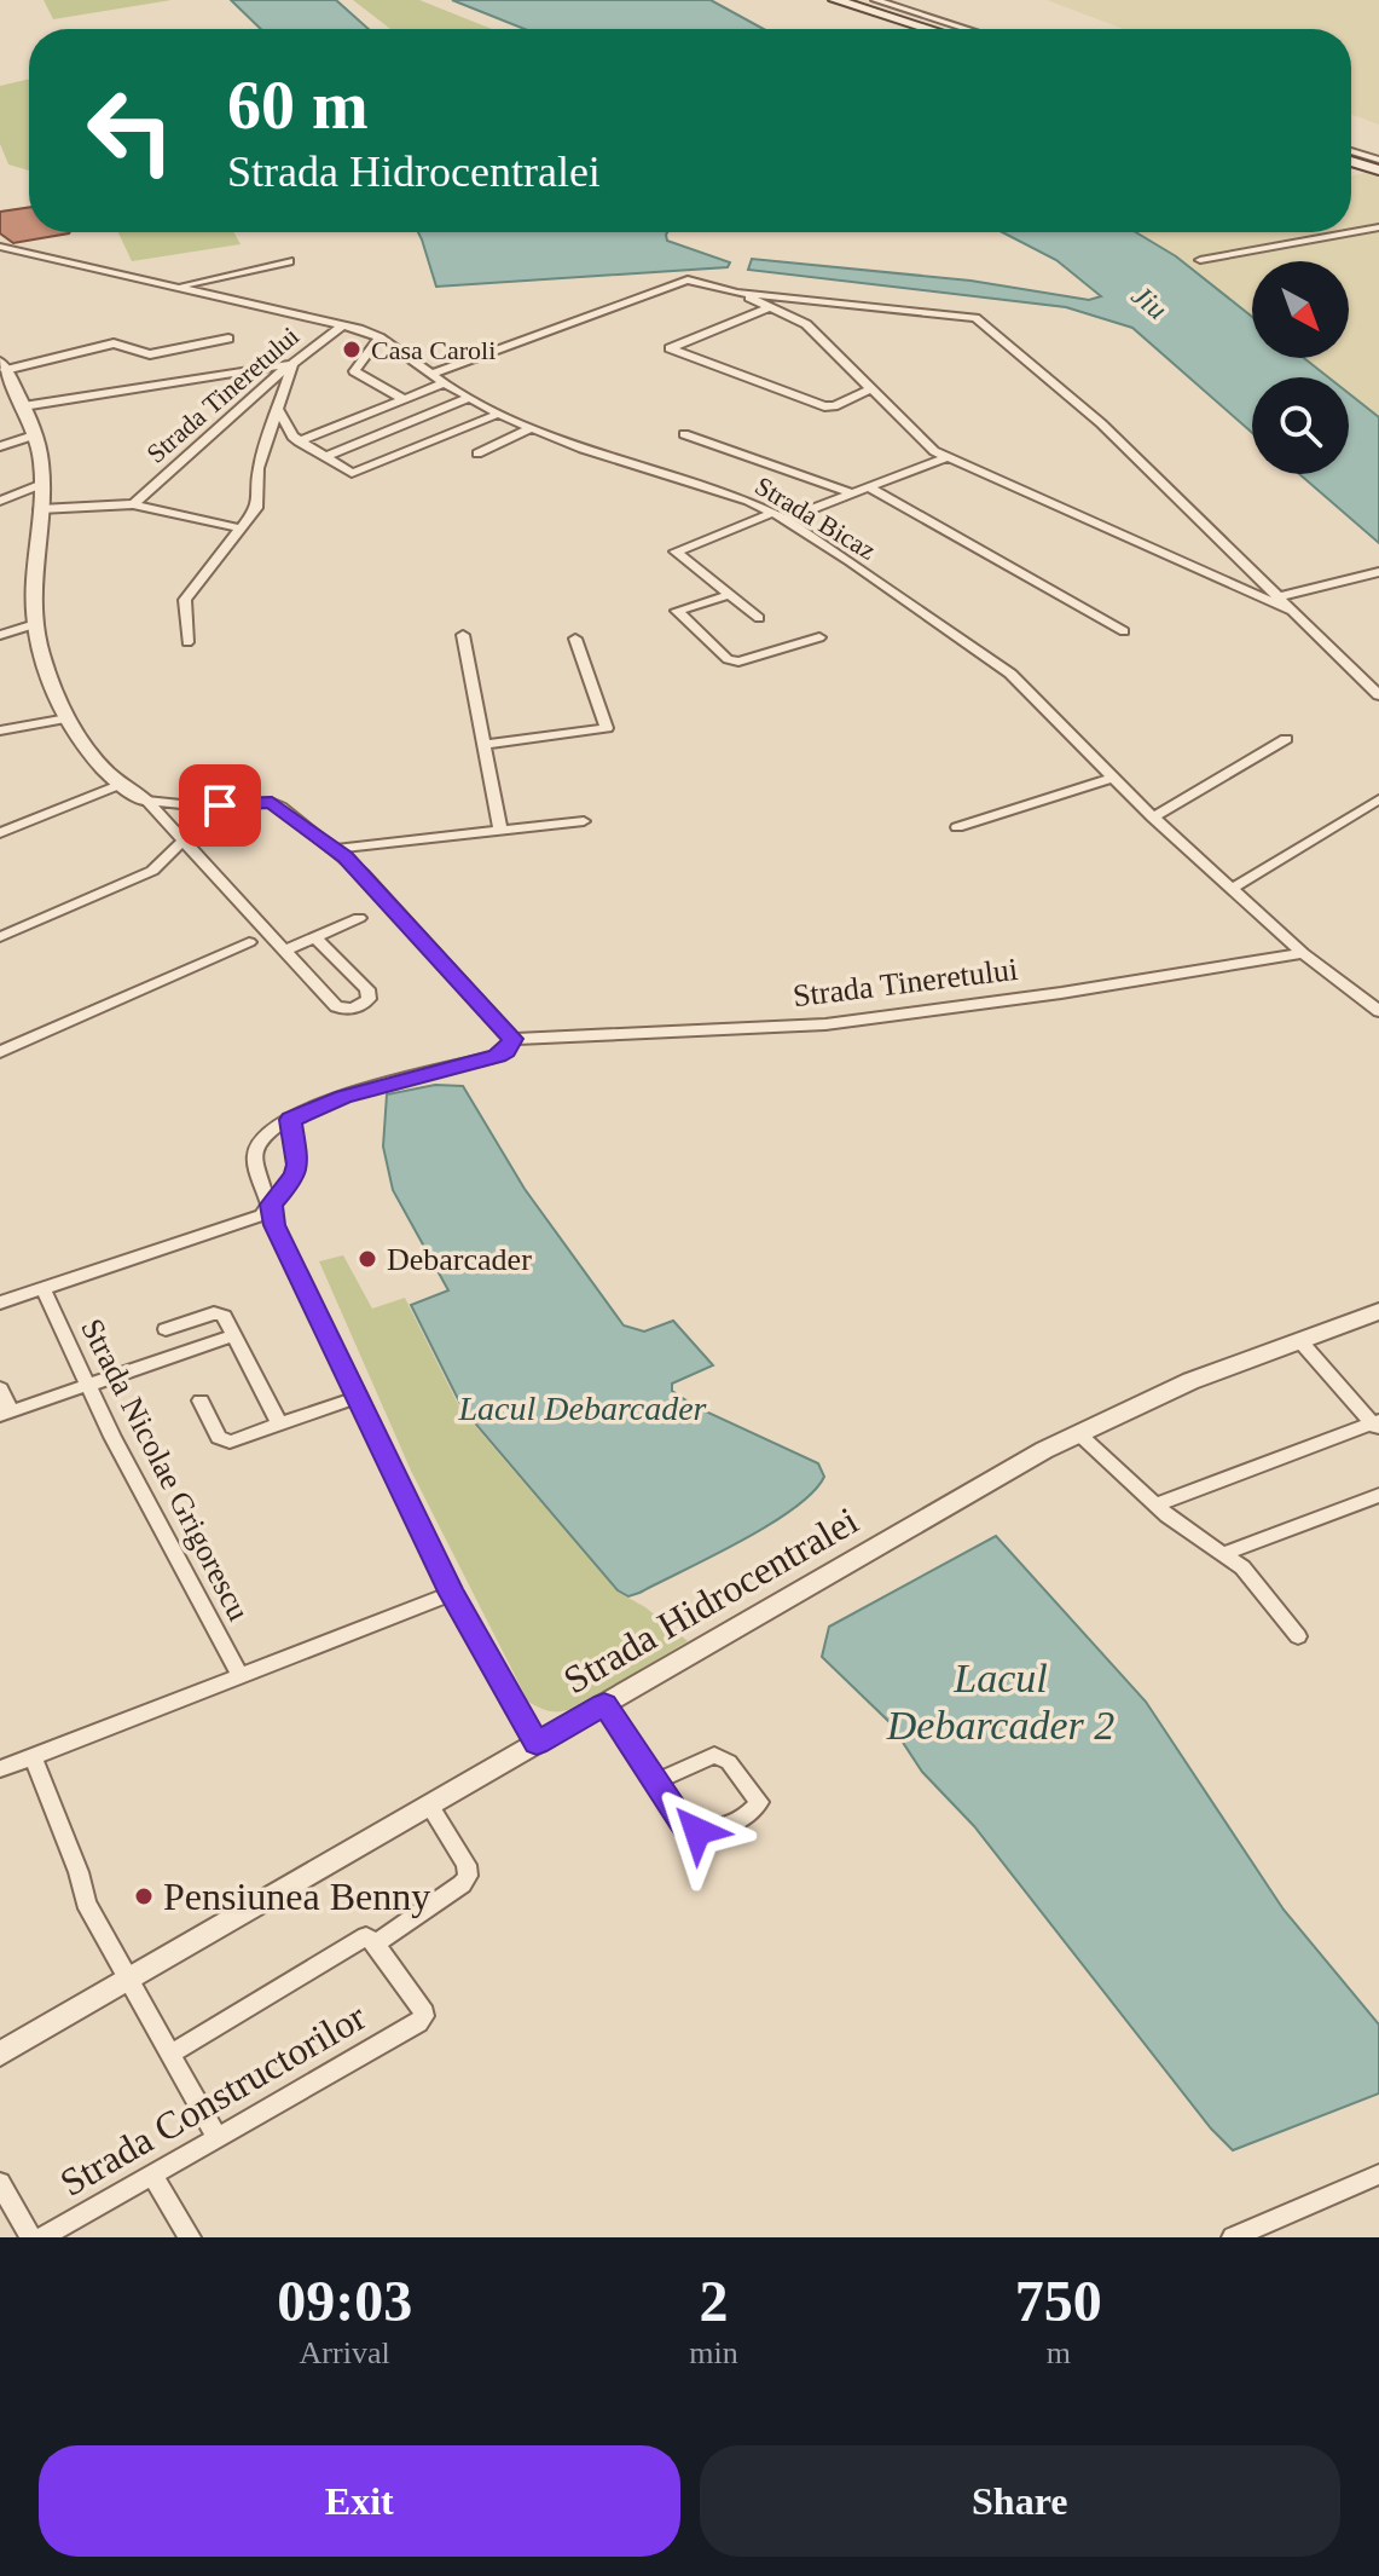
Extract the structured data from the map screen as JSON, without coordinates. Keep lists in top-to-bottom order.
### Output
{
  "streets": {
    "street": [
      "Strada Tineretului",
      "Strada Bicaz",
      "Strada Nicolae Grigorescu",
      "Strada Hidrocentralei",
      "Strada Constructorilor"
    ]
  },
  "crossings": [
    ["Strada Tineretului", "Strada Bicaz"]
  ],
  "water": ["Jiu", "Lacul Debarcader", "Lacul Debarcader 2"],
  "places": ["Casa Caroli", "Debarcader", "Pensiunea Benny"],
  "north": "bottom right",
  "page": {
    "turn": ["60 m", "Strada Hidrocentralei"],
    "eta": [
      "09:03",
      "Arrival",
      "2",
      "min",
      "750",
      "m"
    ],
    "buttons": ["Exit", "Share"]
  }
}
